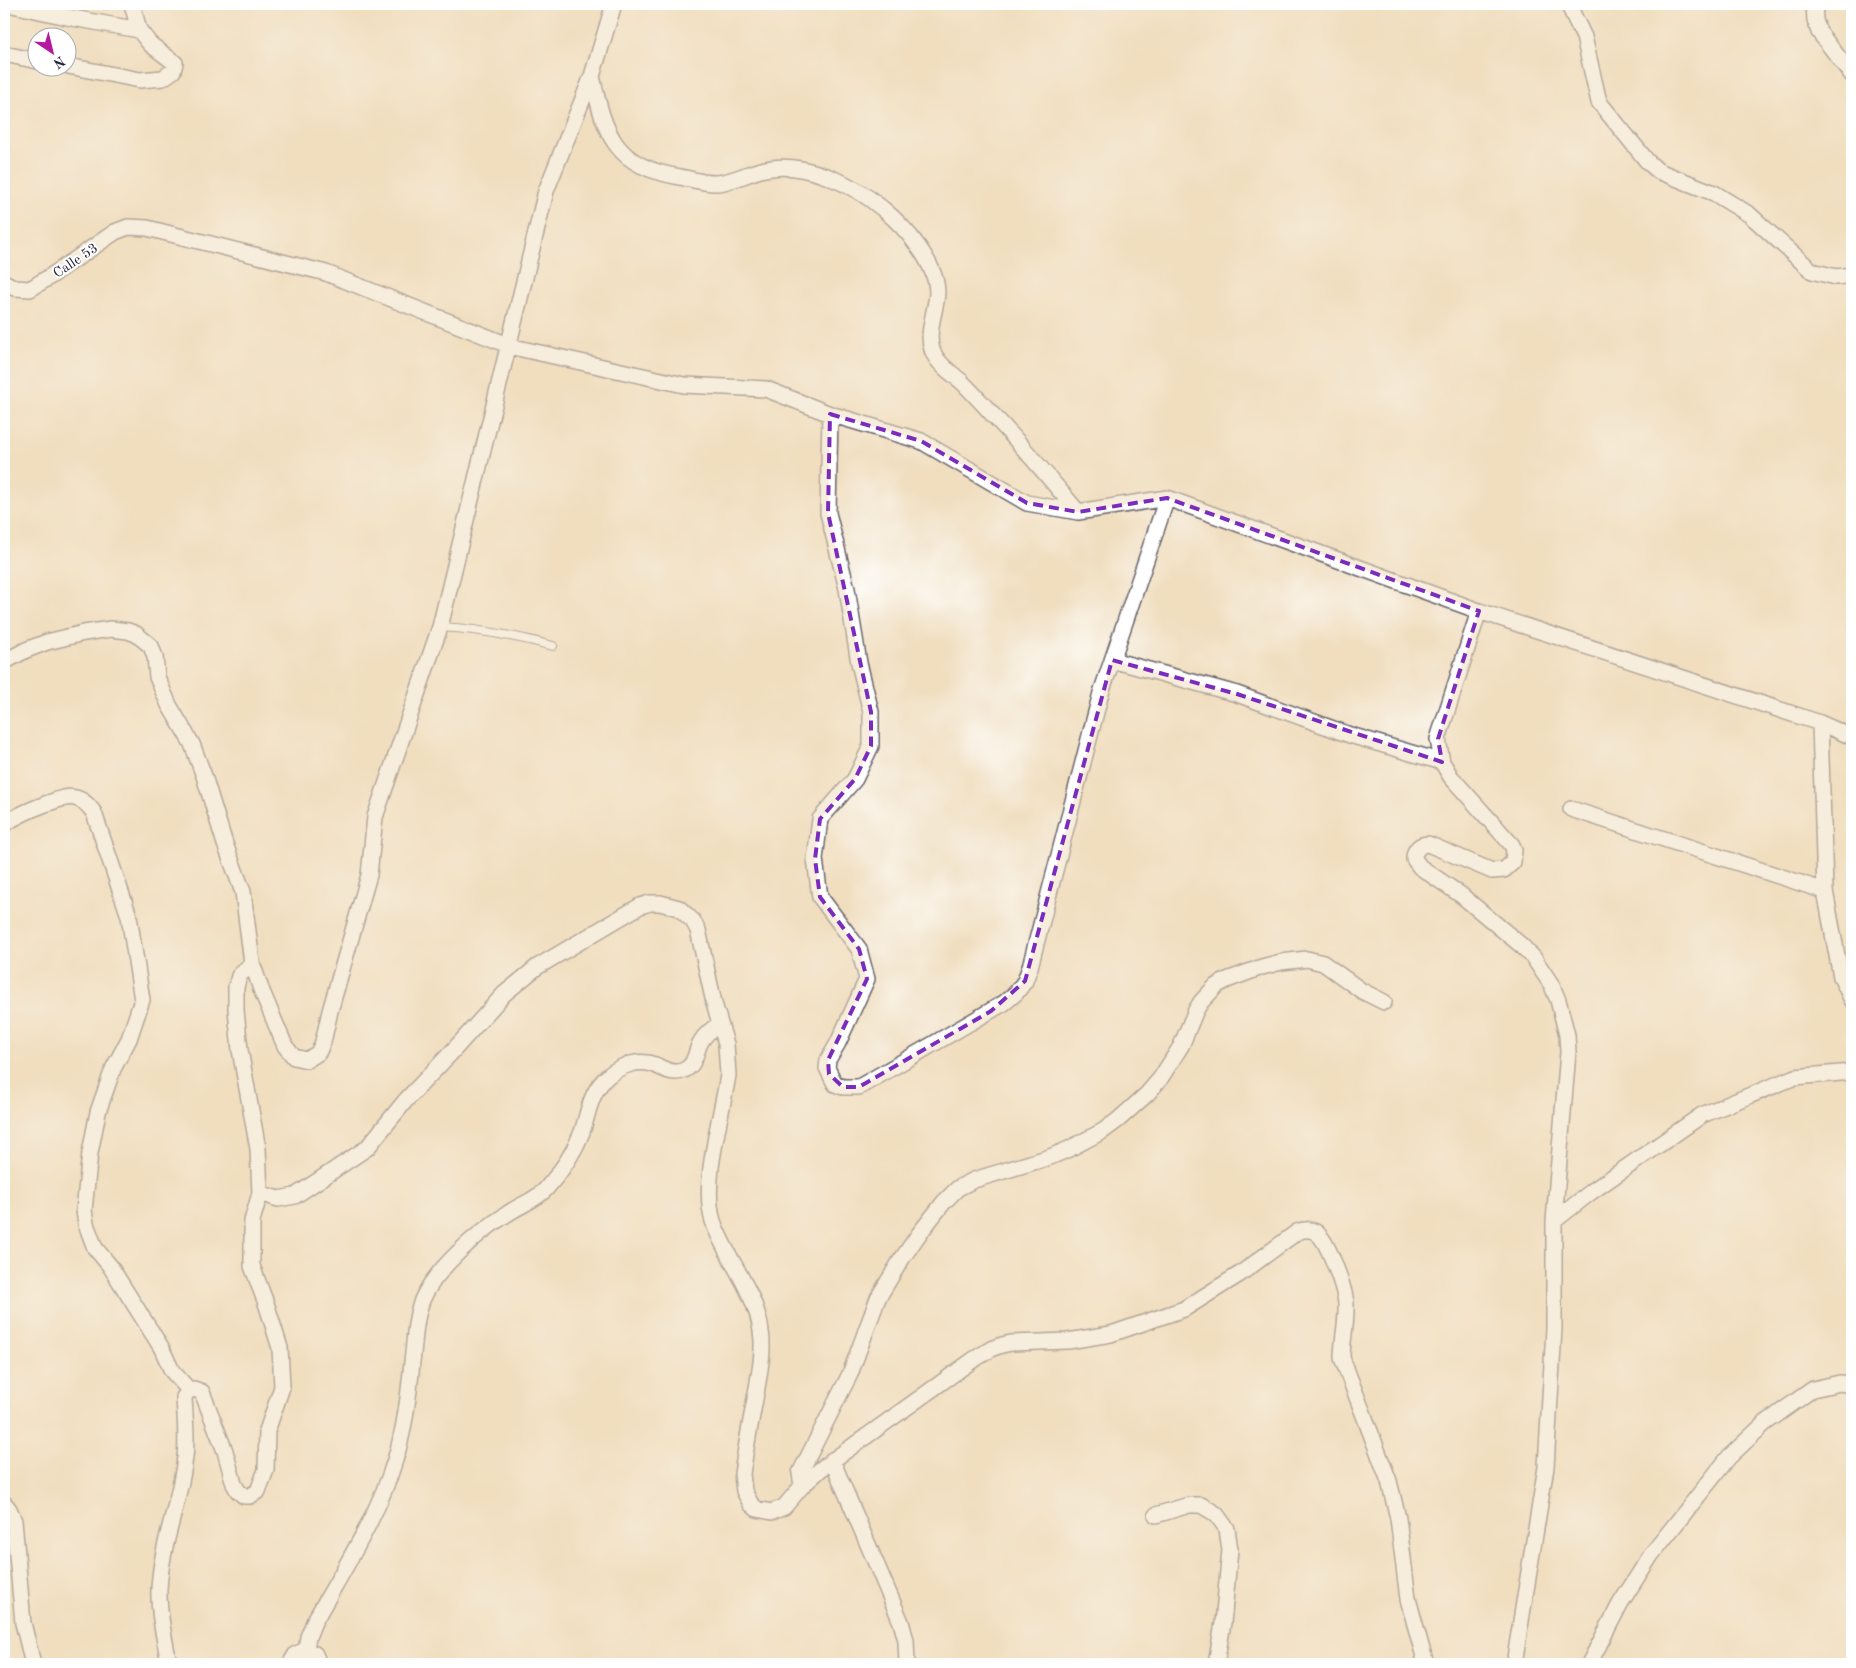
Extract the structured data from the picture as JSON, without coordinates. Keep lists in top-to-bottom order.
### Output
{
  "streets": {
    "street": ["Calle 53"]
  },
  "north": "bottom right"
}
